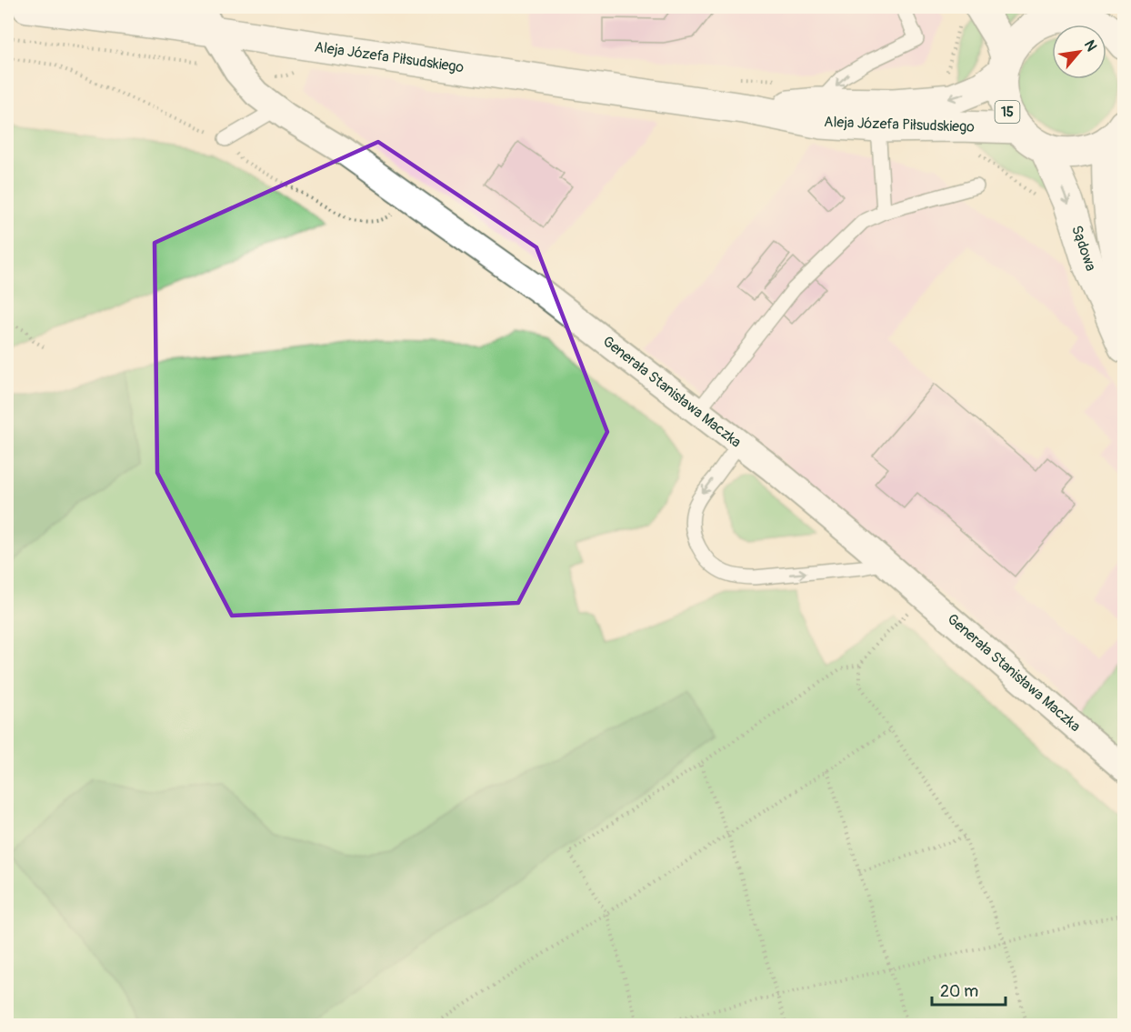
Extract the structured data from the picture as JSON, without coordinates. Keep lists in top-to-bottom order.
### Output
{
  "streets": {
    "main road": ["Aleja Józefa Piłsudskiego", "15", "Sądowa"],
    "street": ["Generała Stanisława Maczka"]
  },
  "crossings": [
    ["Aleja Józefa Piłsudskiego", "15"],
    ["Aleja Józefa Piłsudskiego", "Generała Stanisława Maczka"],
    ["15", "Sądowa"]
  ],
  "scale_bar": "20 m",
  "north": "top right"
}
